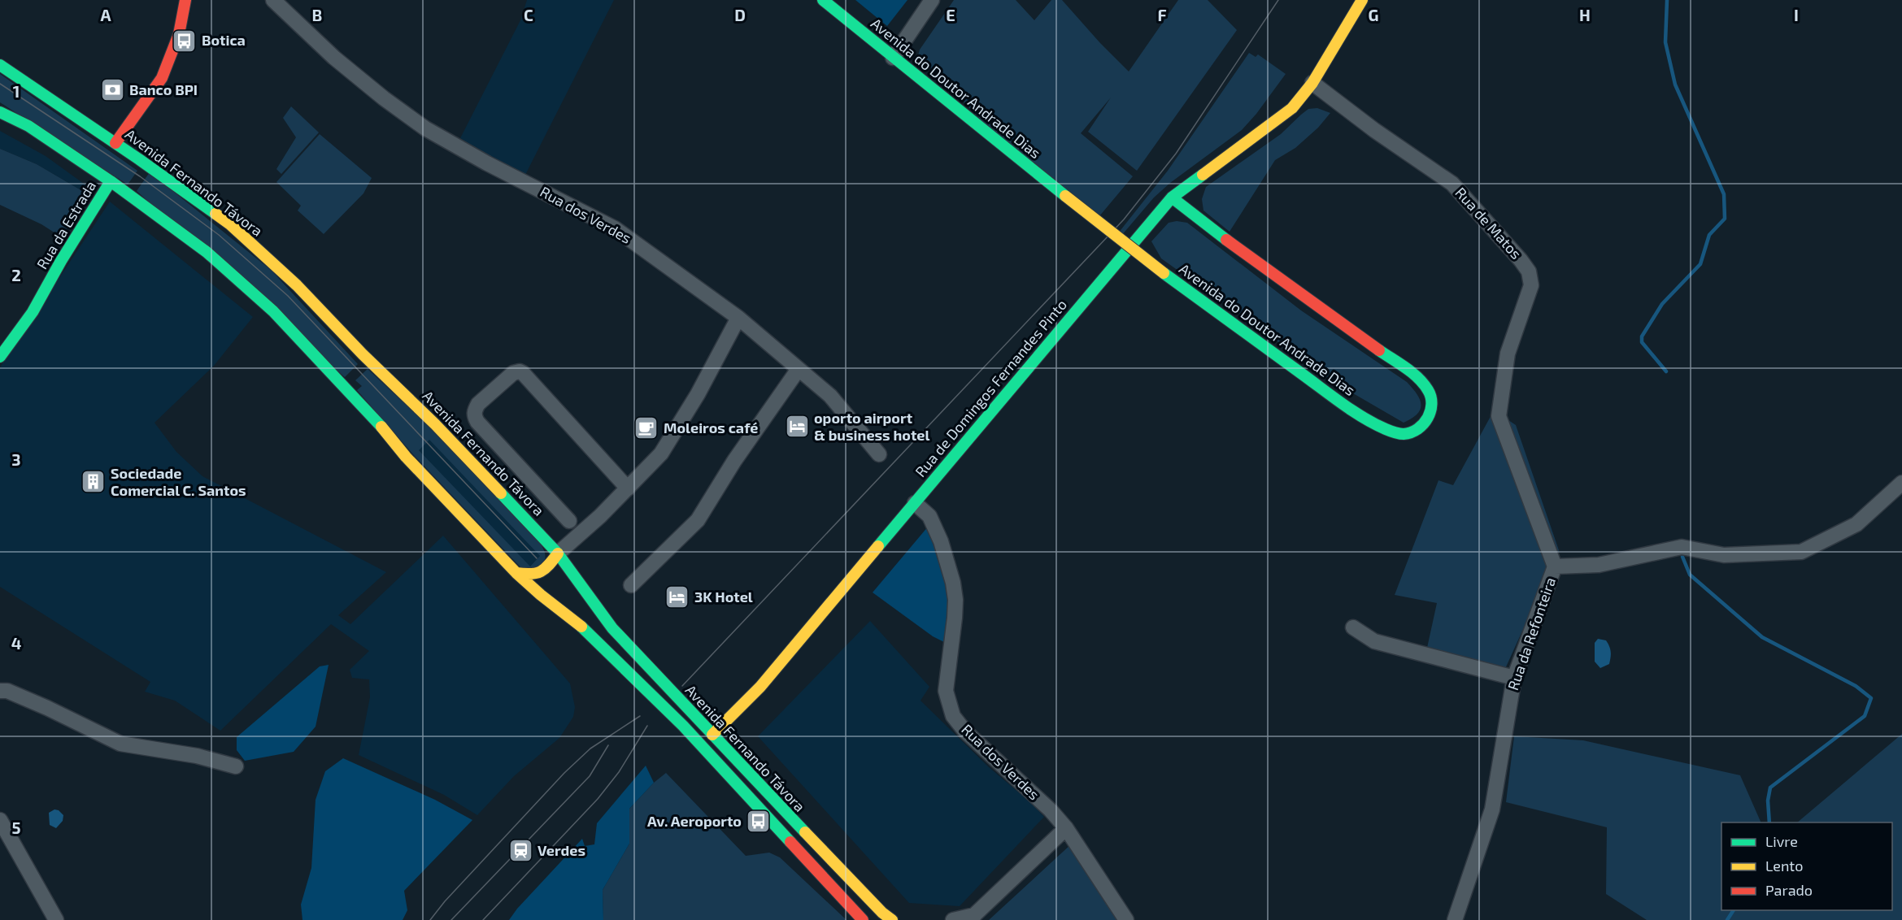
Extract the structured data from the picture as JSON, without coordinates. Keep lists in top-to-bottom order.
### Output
{
  "streets": {
    "main road": [
      "Avenida do Doutor Andrade Dias",
      "Avenida Fernando Távora",
      "Rua da Estrada",
      "Rua de Domingos Fernandes Pinto"
    ],
    "street": ["Rua dos Verdes", "Rua de Matos", "Rua da Refonteira"]
  },
  "crossings": [
    ["Avenida do Doutor Andrade Dias", "Rua de Domingos Fernandes Pinto"],
    ["Avenida Fernando Távora", "Rua da Estrada"],
    ["Avenida Fernando Távora", "Rua de Domingos Fernandes Pinto"],
    ["Rua dos Verdes", "Rua de Domingos Fernandes Pinto"],
    ["Rua de Matos", "Rua de Domingos Fernandes Pinto"],
    ["Rua de Matos", "Rua da Refonteira"]
  ],
  "places": {
    "bus stop": ["Botica", "Av. Aeroporto"],
    "bank": ["Banco BPI"],
    "hotel": ["oporto airport & business hotel", "3K Hotel"],
    "cafe": ["Moleiros café"],
    "building": ["Sociedade Comercial C. Santos"],
    "station": ["Verdes"]
  },
  "legend": ["Livre", "Lento", "Parado"],
  "grid": {
    "columns": [
      "A",
      "B",
      "C",
      "D",
      "E",
      "F",
      "G",
      "H",
      "I"
    ],
    "rows": [
      "1",
      "2",
      "3",
      "4",
      "5"
    ]
  }
}
